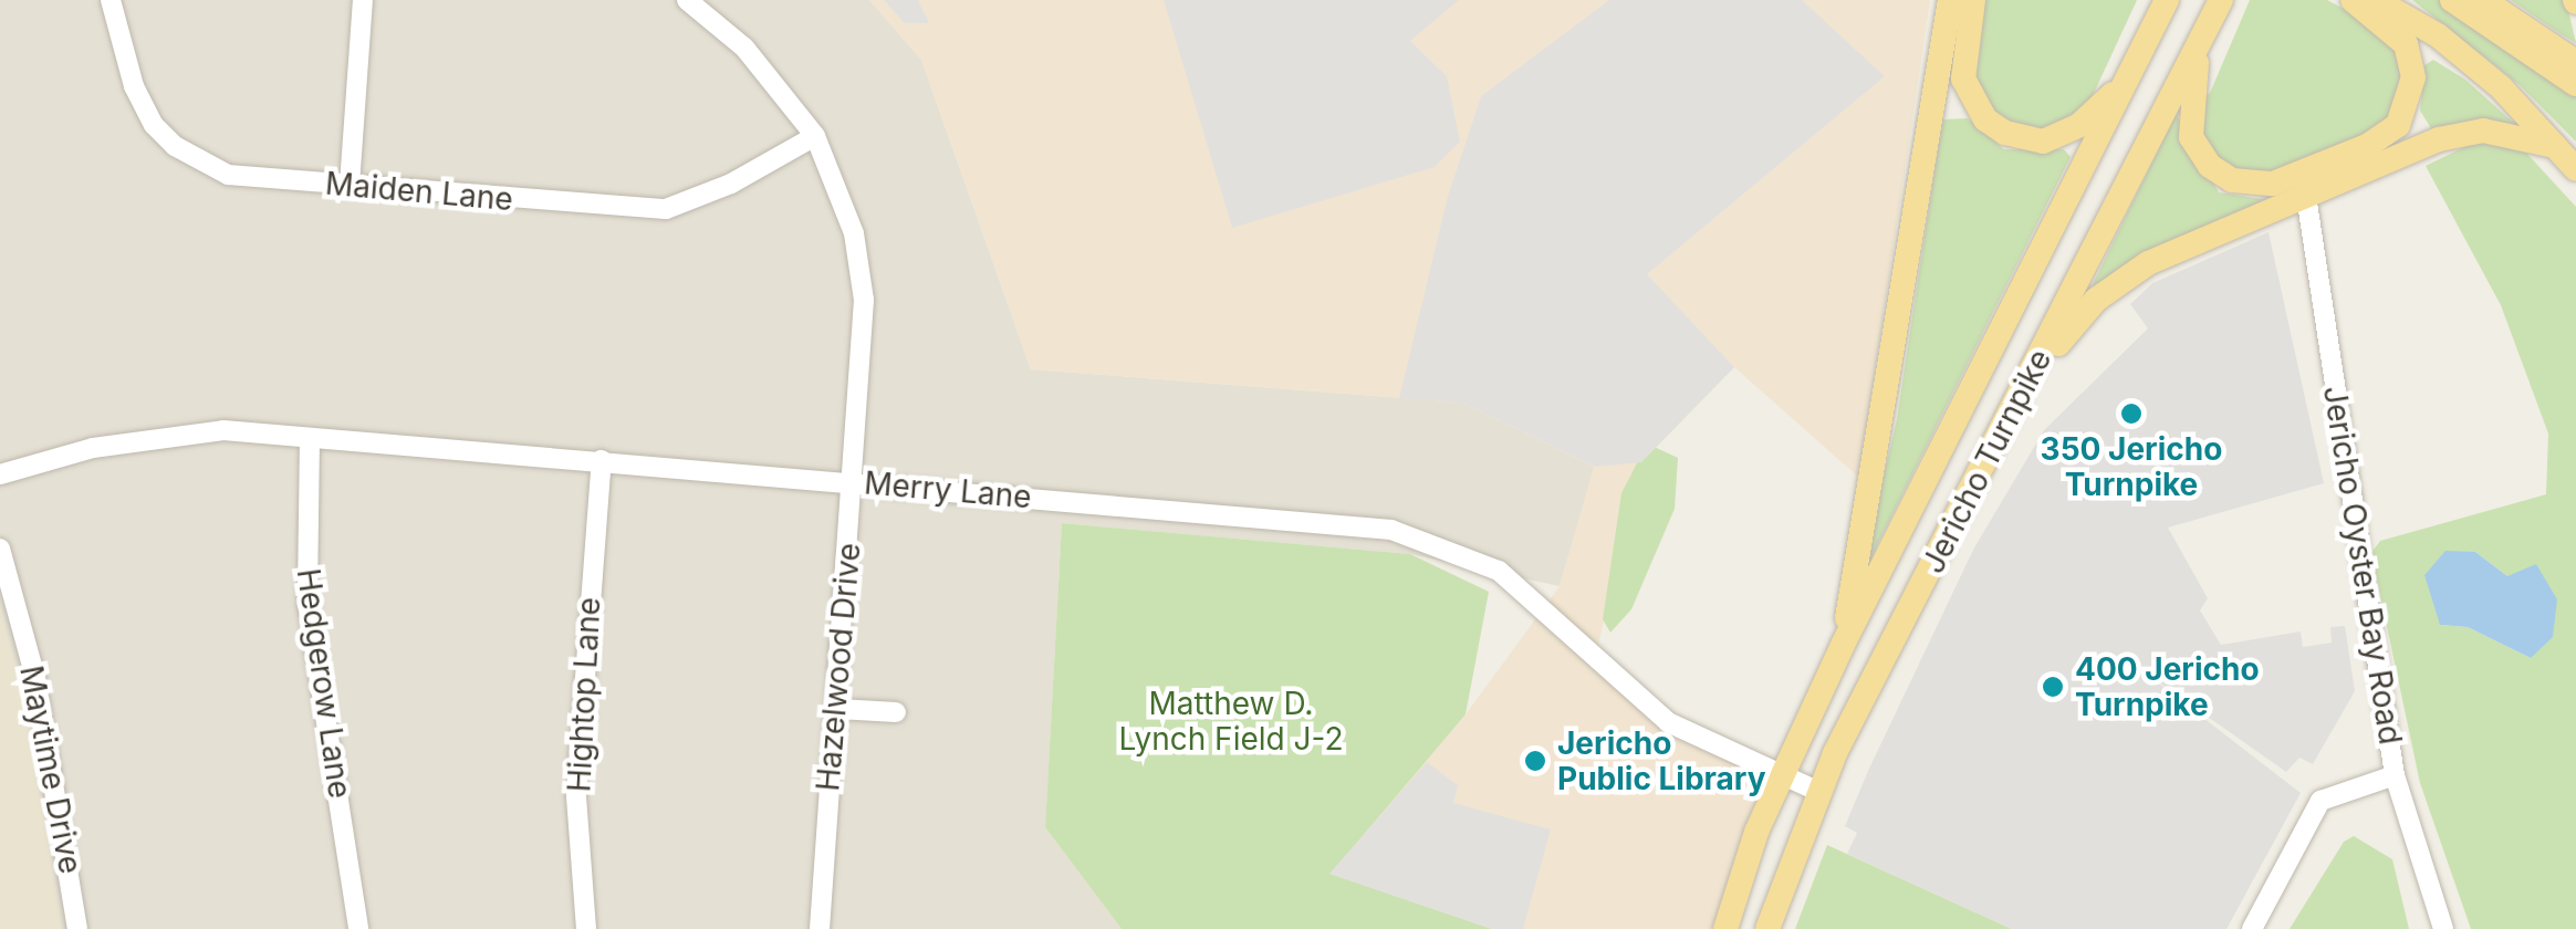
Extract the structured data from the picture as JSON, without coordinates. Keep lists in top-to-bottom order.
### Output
{
  "streets": {
    "main road": ["Jericho Turnpike"],
    "street": [
      "Maiden Lane",
      "Merry Lane",
      "Jericho Oyster Bay Road",
      "Hazelwood Drive",
      "Hedgerow Lane",
      "Hightop Lane",
      "Maytime Drive"
    ]
  },
  "crossings": [
    ["Maiden Lane", "Hazelwood Drive"],
    ["Jericho Turnpike", "Merry Lane"],
    ["Merry Lane", "Hazelwood Drive"],
    ["Merry Lane", "Hedgerow Lane"],
    ["Merry Lane", "Hightop Lane"]
  ],
  "parks": ["Matthew D. Lynch Field J-2"],
  "places": ["350 Jericho Turnpike", "400 Jericho Turnpike", "Jericho Public Library"]
}
